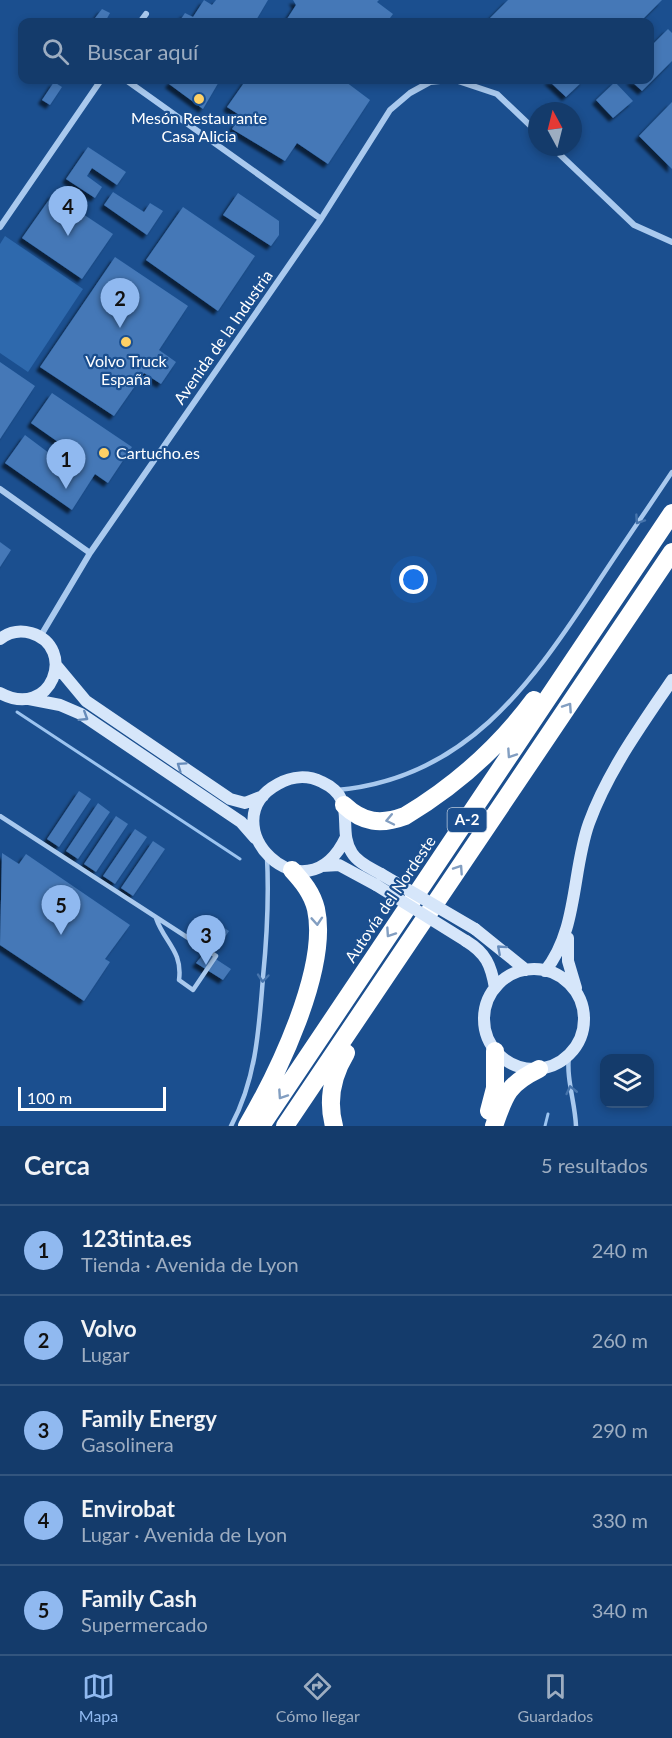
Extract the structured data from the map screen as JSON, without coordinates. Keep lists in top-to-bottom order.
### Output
{
  "streets": {
    "highway": ["A-2", "Autovía del Nordeste"],
    "street": ["Avenida de la Industria"]
  },
  "places": ["Mesón Restaurante Casa Alicia", "Volvo Truck España", "Cartucho.es"],
  "scale_bar": "100 m",
  "north": "top",
  "page": {
    "search": "Buscar aquí",
    "pins": [
      "4",
      "2",
      "1",
      "5",
      "3"
    ],
    "scale": "100 m",
    "heading": ["Cerca", "5 resultados"],
    "list": [
      {
        "mark": "1",
        "name": "123tinta.es",
        "note": "Tienda · Avenida de Lyon",
        "value": "240 m"
      },
      {
        "mark": "2",
        "name": "Volvo",
        "note": "Lugar",
        "value": "260 m"
      },
      {
        "mark": "3",
        "name": "Family Energy",
        "note": "Gasolinera",
        "value": "290 m"
      },
      {
        "mark": "4",
        "name": "Envirobat",
        "note": "Lugar · Avenida de Lyon",
        "value": "330 m"
      },
      {
        "mark": "5",
        "name": "Family Cash",
        "note": "Supermercado",
        "value": "340 m"
      }
    ],
    "nav": ["Mapa", "Cómo llegar", "Guardados"]
  }
}
